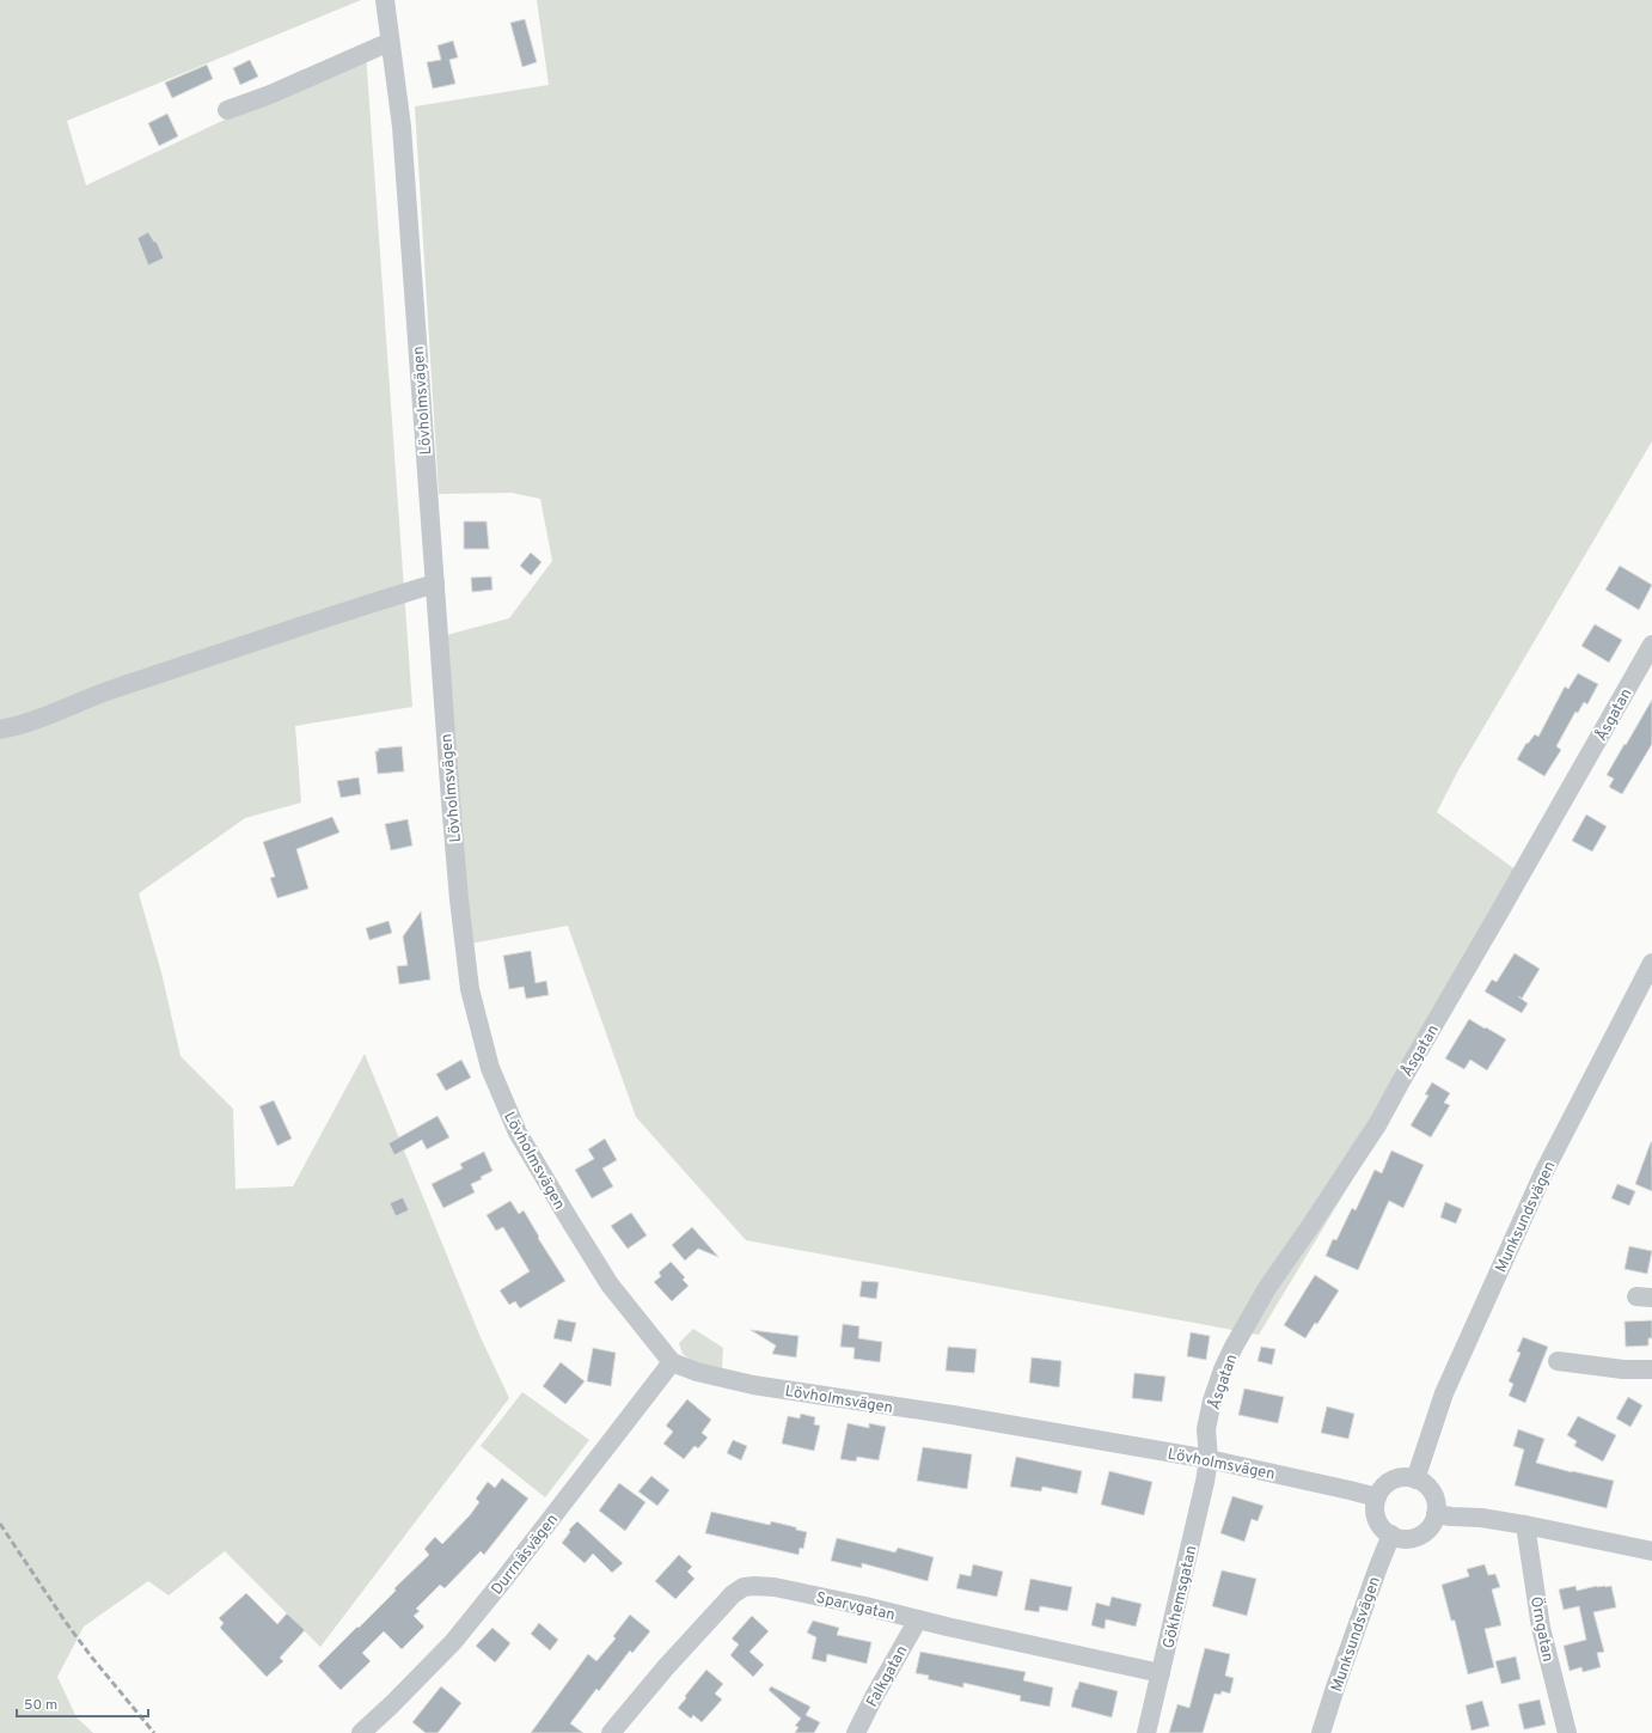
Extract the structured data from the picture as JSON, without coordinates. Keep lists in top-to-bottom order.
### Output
{
  "streets": {
    "street": [
      "Lövholmsvägen",
      "Åsgatan",
      "Munksundsvägen",
      "Durrnäsvägen",
      "Gökhemsgatan",
      "Sparvgatan",
      "Örngatan",
      "Falkgatan"
    ]
  },
  "crossings": [
    ["Lövholmsvägen", "Åsgatan"],
    ["Lövholmsvägen", "Munksundsvägen"],
    ["Lövholmsvägen", "Durrnäsvägen"],
    ["Lövholmsvägen", "Gökhemsgatan"],
    ["Åsgatan", "Gökhemsgatan"],
    ["Gökhemsgatan", "Sparvgatan"],
    ["Sparvgatan", "Falkgatan"]
  ],
  "scale_bar": "50 m"
}
